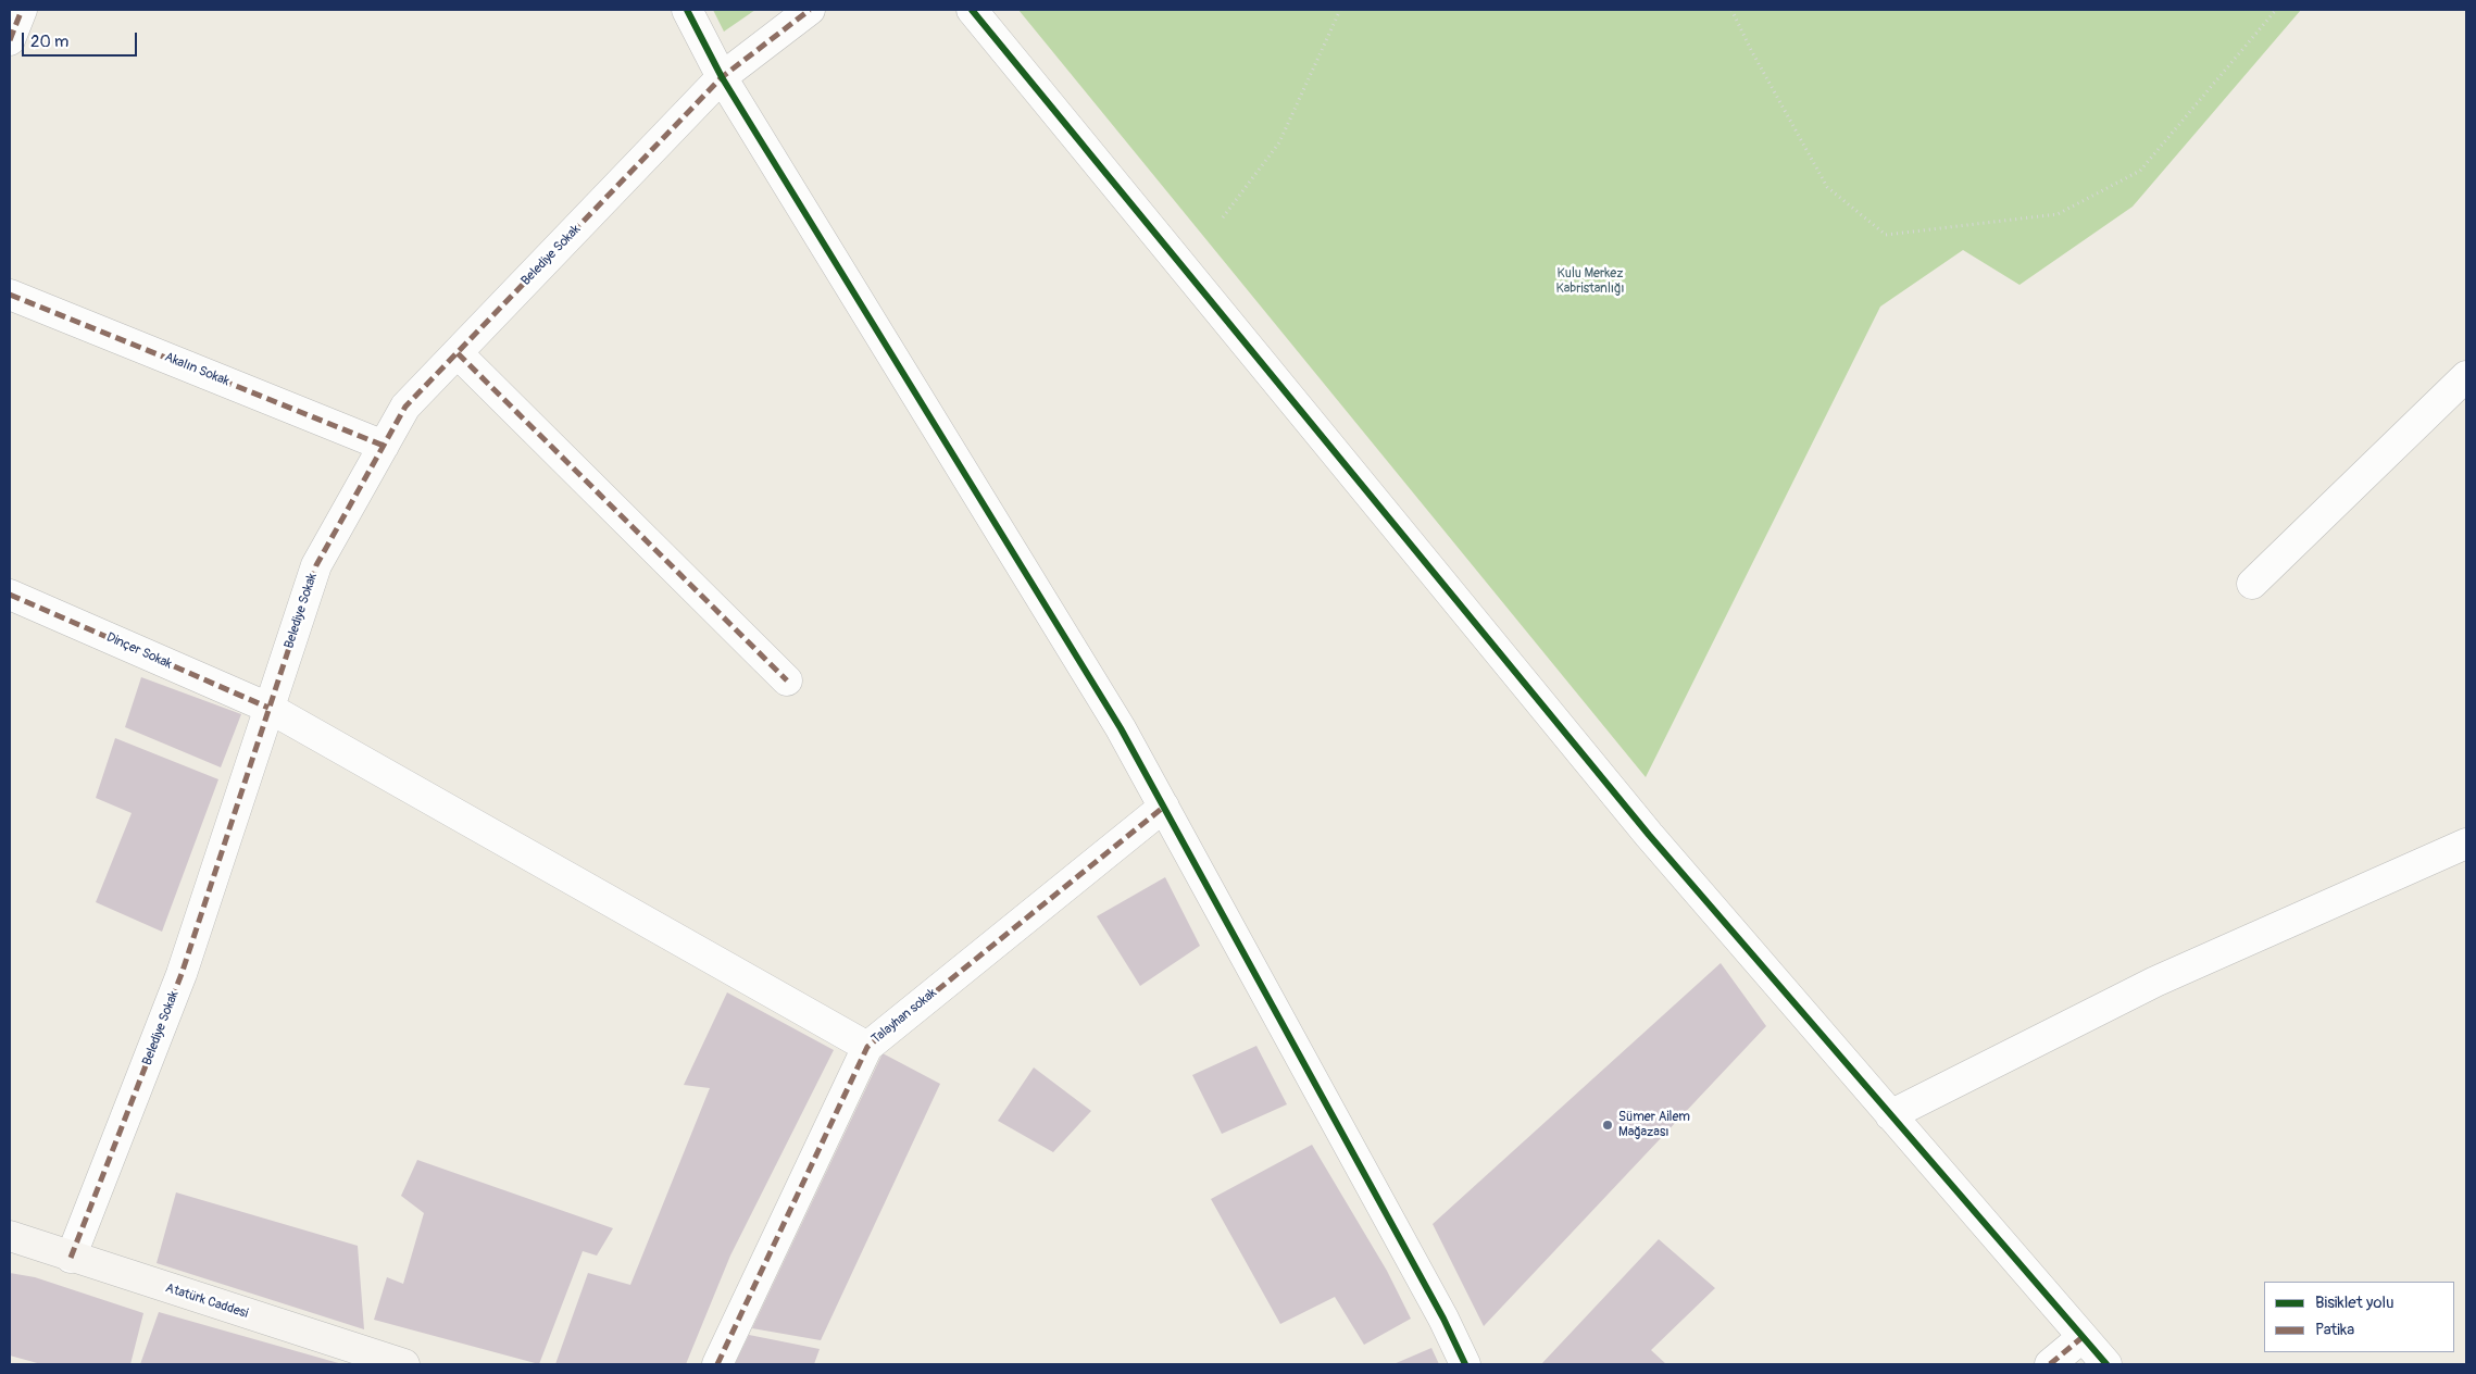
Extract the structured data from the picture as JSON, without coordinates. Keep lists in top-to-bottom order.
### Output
{
  "streets": {
    "street": [
      "Belediye Sokak",
      "Akalın Sokak",
      "Dinçer Sokak",
      "Talayhan sokak",
      "Atatürk Caddesi"
    ]
  },
  "crossings": [
    ["Belediye Sokak", "Akalın Sokak"],
    ["Belediye Sokak", "Dinçer Sokak"],
    ["Belediye Sokak", "Atatürk Caddesi"],
    ["Dinçer Sokak", "Talayhan sokak"]
  ],
  "parks": ["Kulu Merkez Kabristanlığı"],
  "places": ["Sümer Ailem Mağazası"],
  "legend": ["Bisiklet yolu", "Patika"],
  "scale_bar": "20 m"
}
